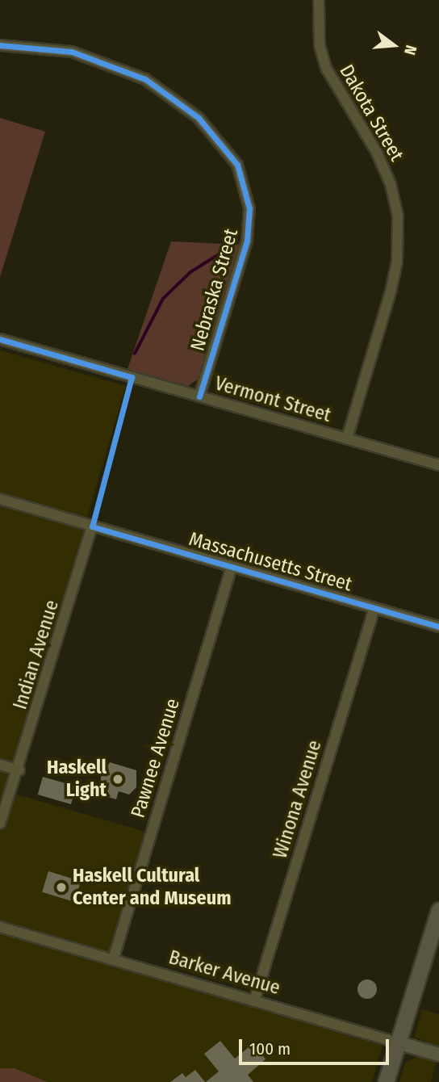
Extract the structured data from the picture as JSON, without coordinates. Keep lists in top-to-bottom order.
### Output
{
  "streets": {
    "street": [
      "Dakota Street",
      "Nebraska Street",
      "Vermont Street",
      "Massachusetts Street",
      "Indian Avenue",
      "Pawnee Avenue",
      "Winona Avenue",
      "Barker Avenue"
    ]
  },
  "crossings": [
    ["Dakota Street", "Vermont Street"],
    ["Nebraska Street", "Vermont Street"],
    ["Massachusetts Street", "Indian Avenue"],
    ["Massachusetts Street", "Pawnee Avenue"],
    ["Massachusetts Street", "Winona Avenue"],
    ["Pawnee Avenue", "Barker Avenue"],
    ["Winona Avenue", "Barker Avenue"]
  ],
  "places": ["Haskell Light", "Haskell Cultural Center and Museum"],
  "scale_bar": "100 m",
  "north": "right"
}
